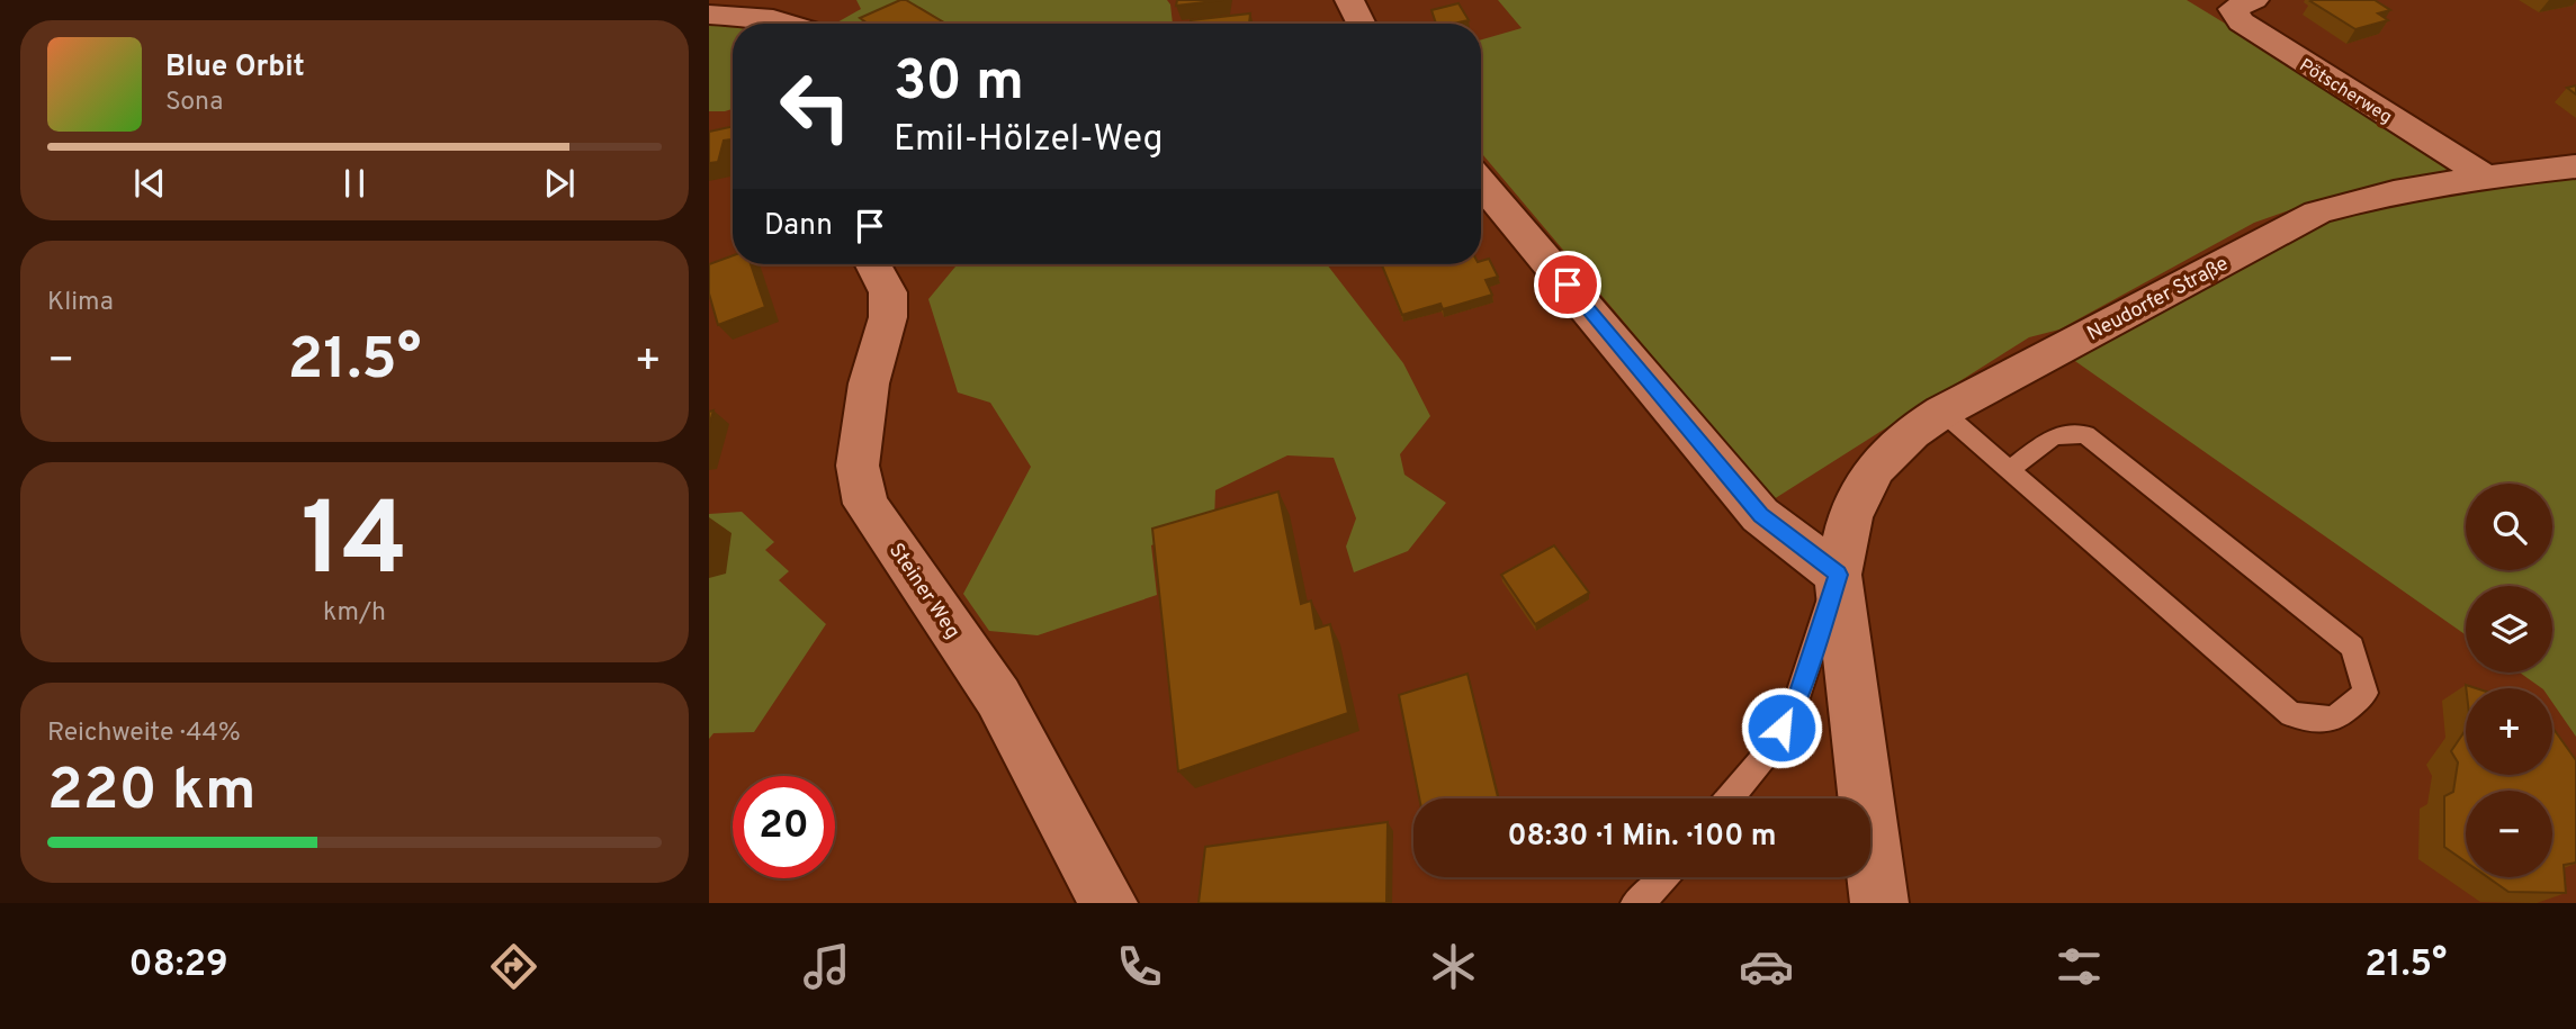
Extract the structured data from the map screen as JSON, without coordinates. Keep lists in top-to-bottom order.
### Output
{
  "streets": {
    "street": ["Pötscherweg", "Neudorfer Straße", "Steiner Weg"]
  },
  "crossings": [
    ["Pötscherweg", "Neudorfer Straße"]
  ],
  "page": {
    "turn": ["30 m", "Emil-Hölzel-Weg"],
    "song": ["Blue Orbit", "Sona"],
    "then": "Dann",
    "tile": [
      "Klima",
      ["14", "km/h"],
      ["Reichweite · 44%", "220 km"]
    ],
    "heat": ["−", "21.5°", "+"],
    "map_buttons": ["+", "−"],
    "limit": "20",
    "trip": "08:30 · 1 Min. · 100 m",
    "tabs": ["08:29", "21.5°"]
  }
}
